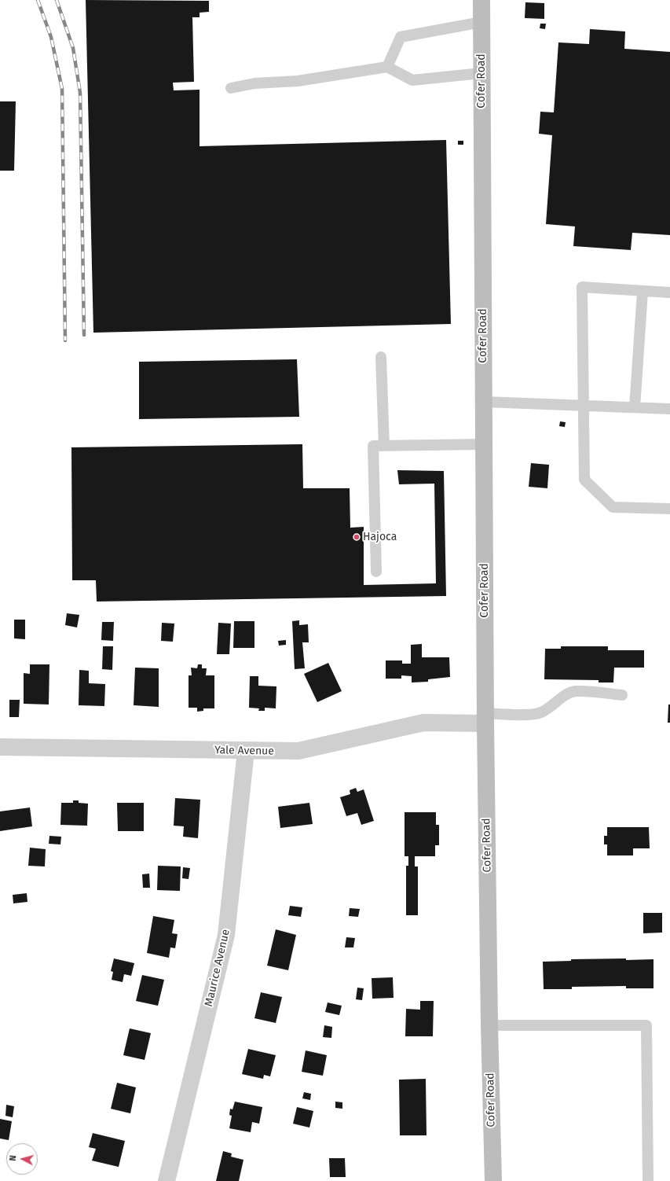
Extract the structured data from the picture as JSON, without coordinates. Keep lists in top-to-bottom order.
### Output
{
  "streets": {
    "street": ["Cofer Road", "Yale Avenue", "Maurice Avenue"]
  },
  "crossings": [
    ["Cofer Road", "Yale Avenue"],
    ["Yale Avenue", "Maurice Avenue"]
  ],
  "places": ["Hajoca"],
  "north": "left"
}
